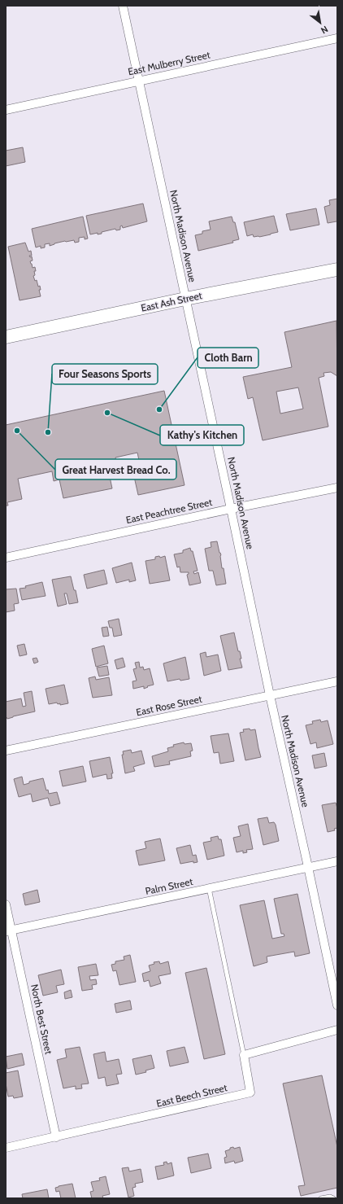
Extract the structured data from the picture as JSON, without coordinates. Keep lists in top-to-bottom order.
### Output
{
  "streets": {
    "main road": ["East Ash Street"],
    "street": [
      "East Mulberry Street",
      "North Madison Avenue",
      "East Peachtree Street",
      "East Rose Street",
      "Palm Street",
      "North Best Street",
      "East Beech Street"
    ]
  },
  "crossings": [
    ["East Mulberry Street", "North Madison Avenue"],
    ["North Madison Avenue", "East Ash Street"],
    ["North Madison Avenue", "East Peachtree Street"],
    ["North Madison Avenue", "East Rose Street"],
    ["North Madison Avenue", "Palm Street"],
    ["Palm Street", "North Best Street"],
    ["North Best Street", "East Beech Street"]
  ],
  "places": [
    "Cloth Barn",
    "Kathy's Kitchen",
    "Great Harvest Bread Co.",
    "Four Seasons Sports"
  ],
  "north": "bottom right"
}
